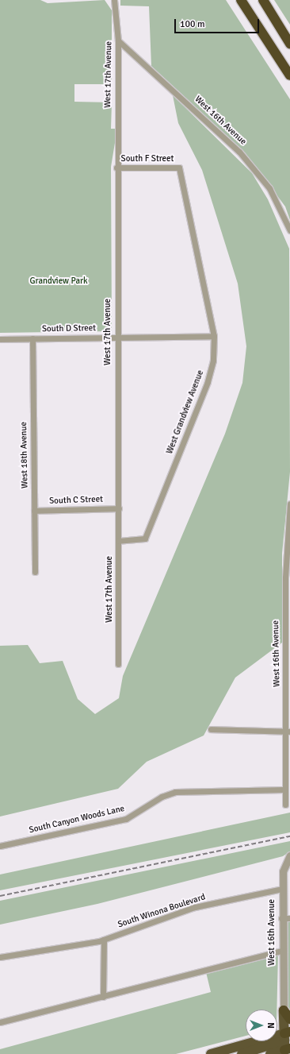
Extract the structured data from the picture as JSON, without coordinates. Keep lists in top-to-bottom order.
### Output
{
  "streets": {
    "street": [
      "West 17th Avenue",
      "West 16th Avenue",
      "South F Street",
      "South D Street",
      "West Grandview Avenue",
      "West 18th Avenue",
      "South C Street",
      "South Canyon Woods Lane",
      "South Winona Boulevard"
    ]
  },
  "crossings": [
    ["West 17th Avenue", "West 16th Avenue"],
    ["West 17th Avenue", "South F Street"],
    ["West 17th Avenue", "South D Street"],
    ["West 17th Avenue", "West Grandview Avenue"],
    ["West 17th Avenue", "South C Street"],
    ["West 16th Avenue", "South Canyon Woods Lane"],
    ["West 16th Avenue", "South Winona Boulevard"],
    ["South F Street", "West Grandview Avenue"],
    ["South D Street", "West Grandview Avenue"],
    ["South D Street", "West 18th Avenue"],
    ["West 18th Avenue", "South C Street"]
  ],
  "parks": ["Grandview Park"],
  "scale_bar": "100 m",
  "north": "right"
}
